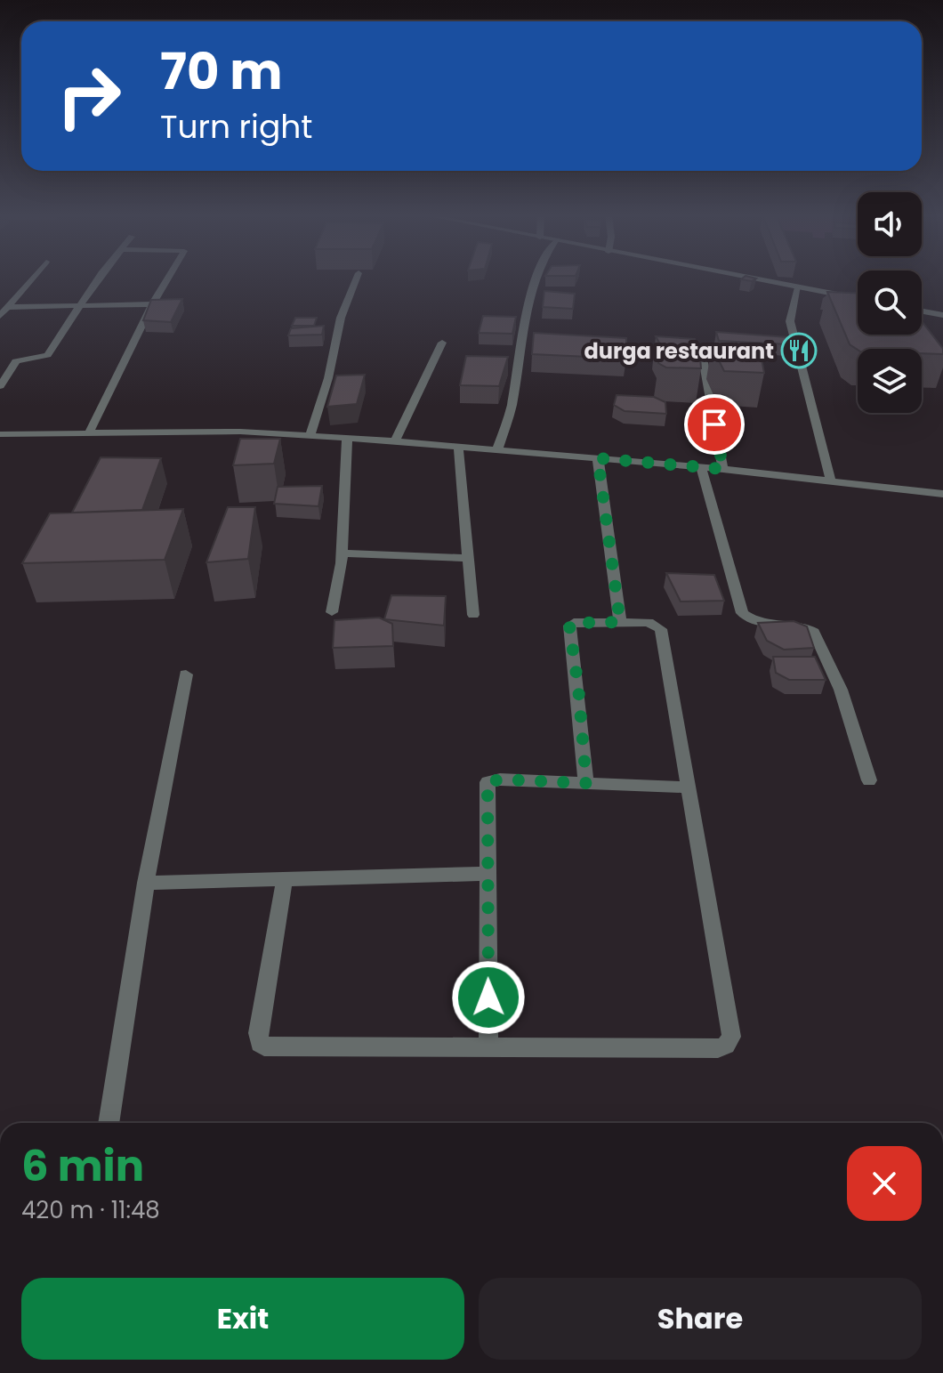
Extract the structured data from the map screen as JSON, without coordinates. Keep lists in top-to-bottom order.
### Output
{
  "places": {
    "restaurant": ["durga restaurant"]
  },
  "page": {
    "turn": ["70 m", "Turn right"],
    "heading": ["6 min", "420 m · 11:48"],
    "buttons": ["Exit", "Share"]
  }
}
